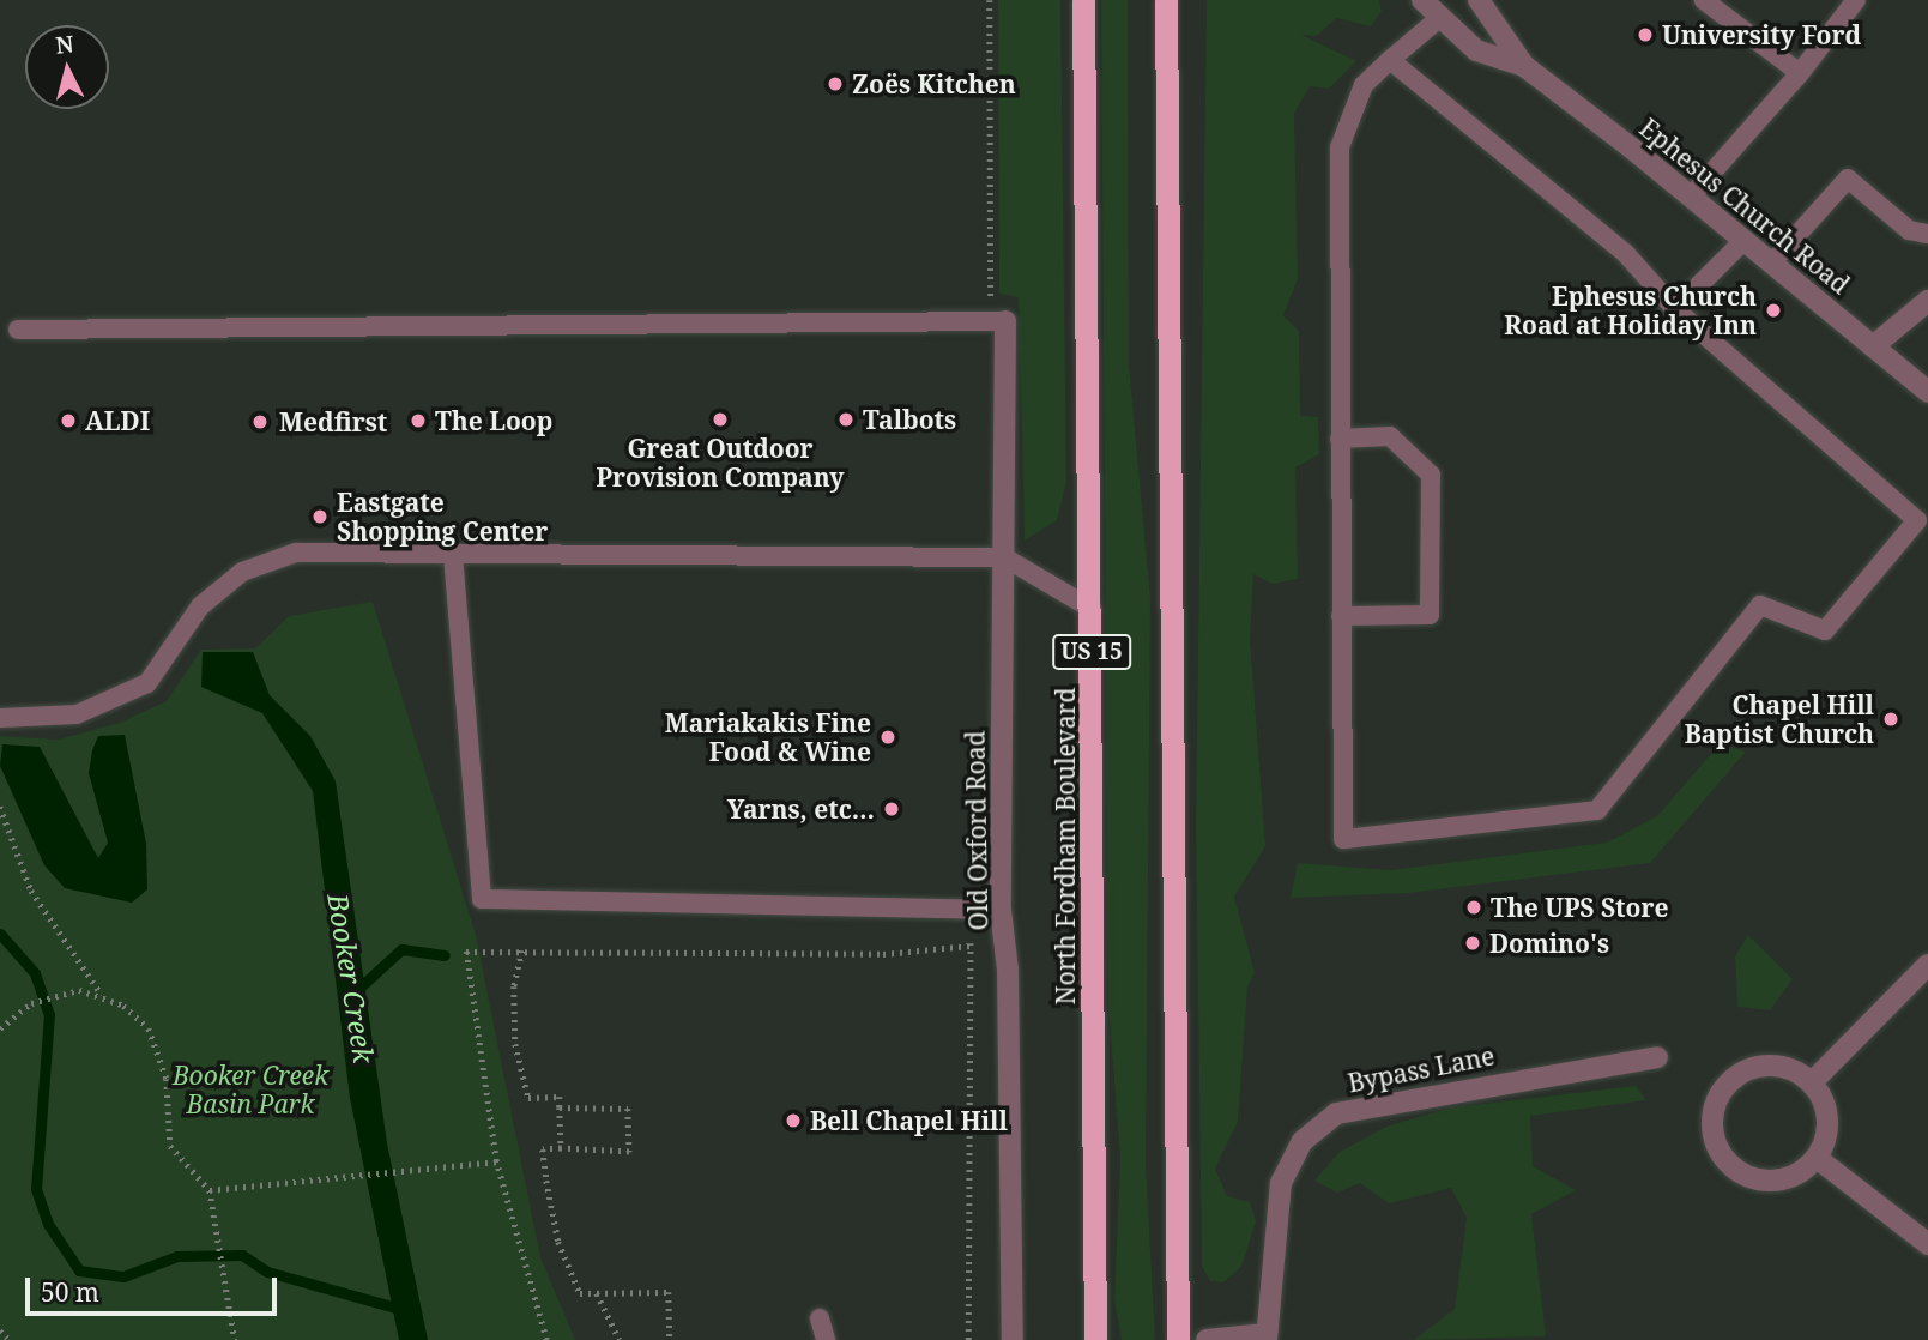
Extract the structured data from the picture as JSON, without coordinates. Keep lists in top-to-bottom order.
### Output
{
  "streets": {
    "highway": ["US 15", "North Fordham Boulevard"],
    "street": ["Ephesus Church Road", "Old Oxford Road", "Bypass Lane"]
  },
  "water": ["Booker Creek"],
  "parks": ["Booker Creek Basin Park"],
  "places": [
    "University Ford",
    "Zoës Kitchen",
    "Ephesus Church Road at Holiday Inn",
    "Great Outdoor Provision Company",
    "Talbots",
    "ALDI",
    "The Loop",
    "Medfirst",
    "Eastgate Shopping Center",
    "Chapel Hill Baptist Church",
    "Mariakakis Fine Food & Wine",
    "Yarns, etc…",
    "The UPS Store",
    "Domino's",
    "Bell Chapel Hill"
  ],
  "scale_bar": "50 m",
  "north": "top"
}
